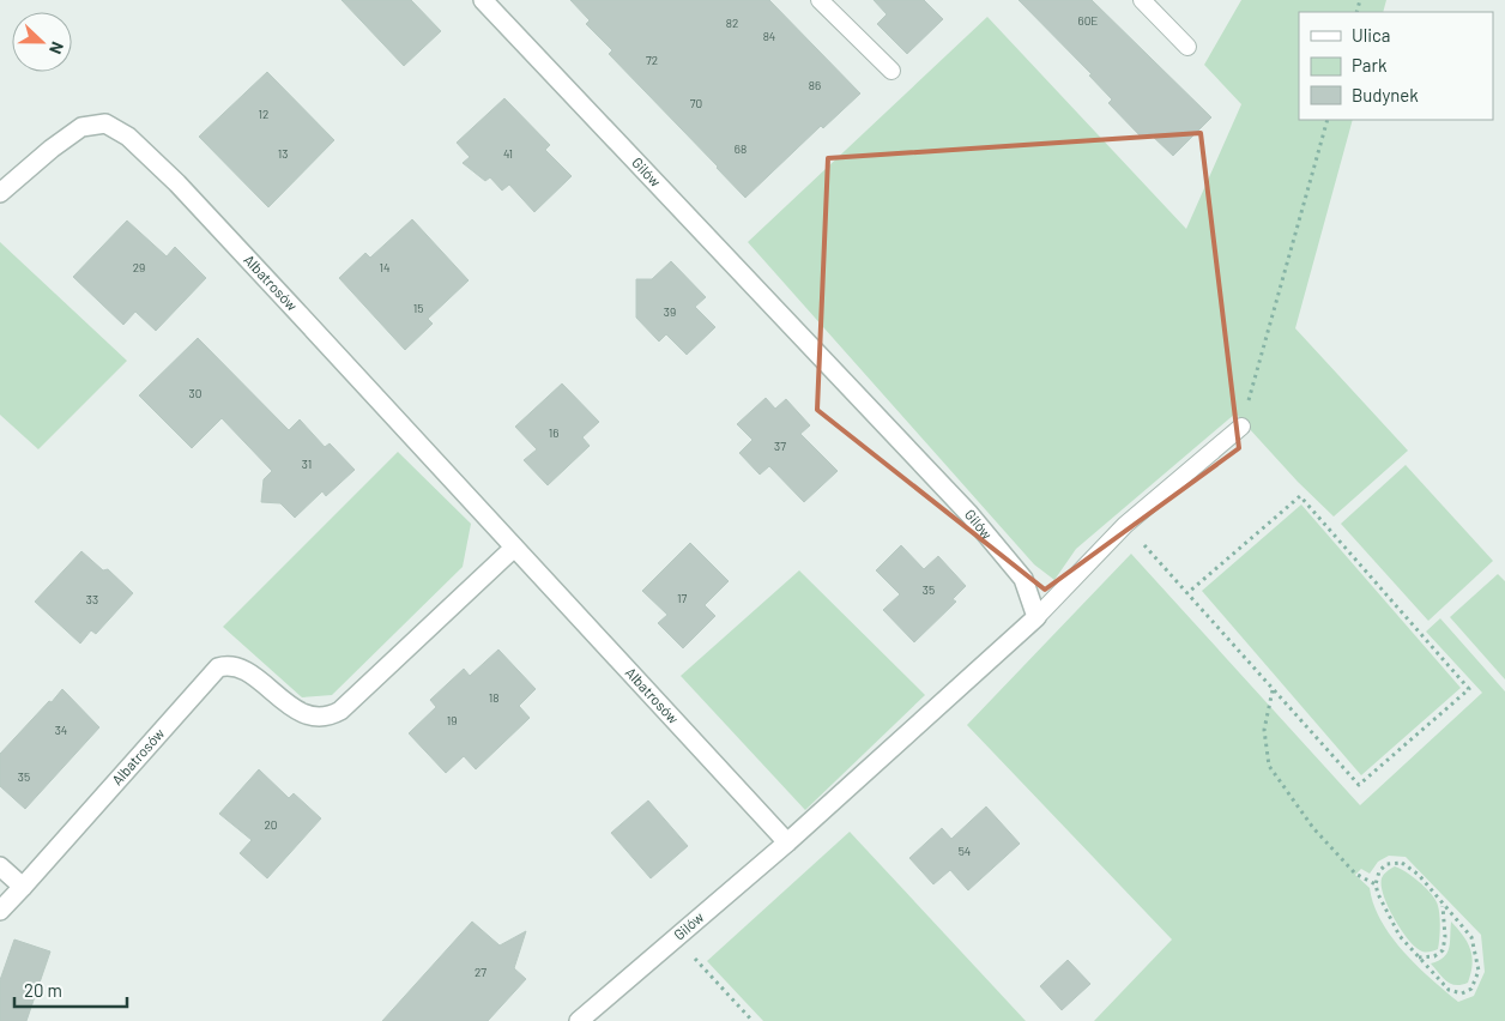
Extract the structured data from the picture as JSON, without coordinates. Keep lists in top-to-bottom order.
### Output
{
  "streets": {
    "street": ["Gilów", "Albatrosów"]
  },
  "crossings": [
    ["Gilów", "Albatrosów"]
  ],
  "house_numbers": [
    "60E",
    "82",
    "84",
    "72",
    "86",
    "70",
    "12",
    "68",
    "13",
    "41",
    "29",
    "14",
    "15",
    "39",
    "30",
    "16",
    "37",
    "31",
    "35",
    "17",
    "33",
    "18",
    "19",
    "34",
    "35",
    "20",
    "54",
    "27"
  ],
  "legend": ["Ulica", "Park", "Budynek"],
  "scale_bar": "20 m",
  "north": "right"
}
